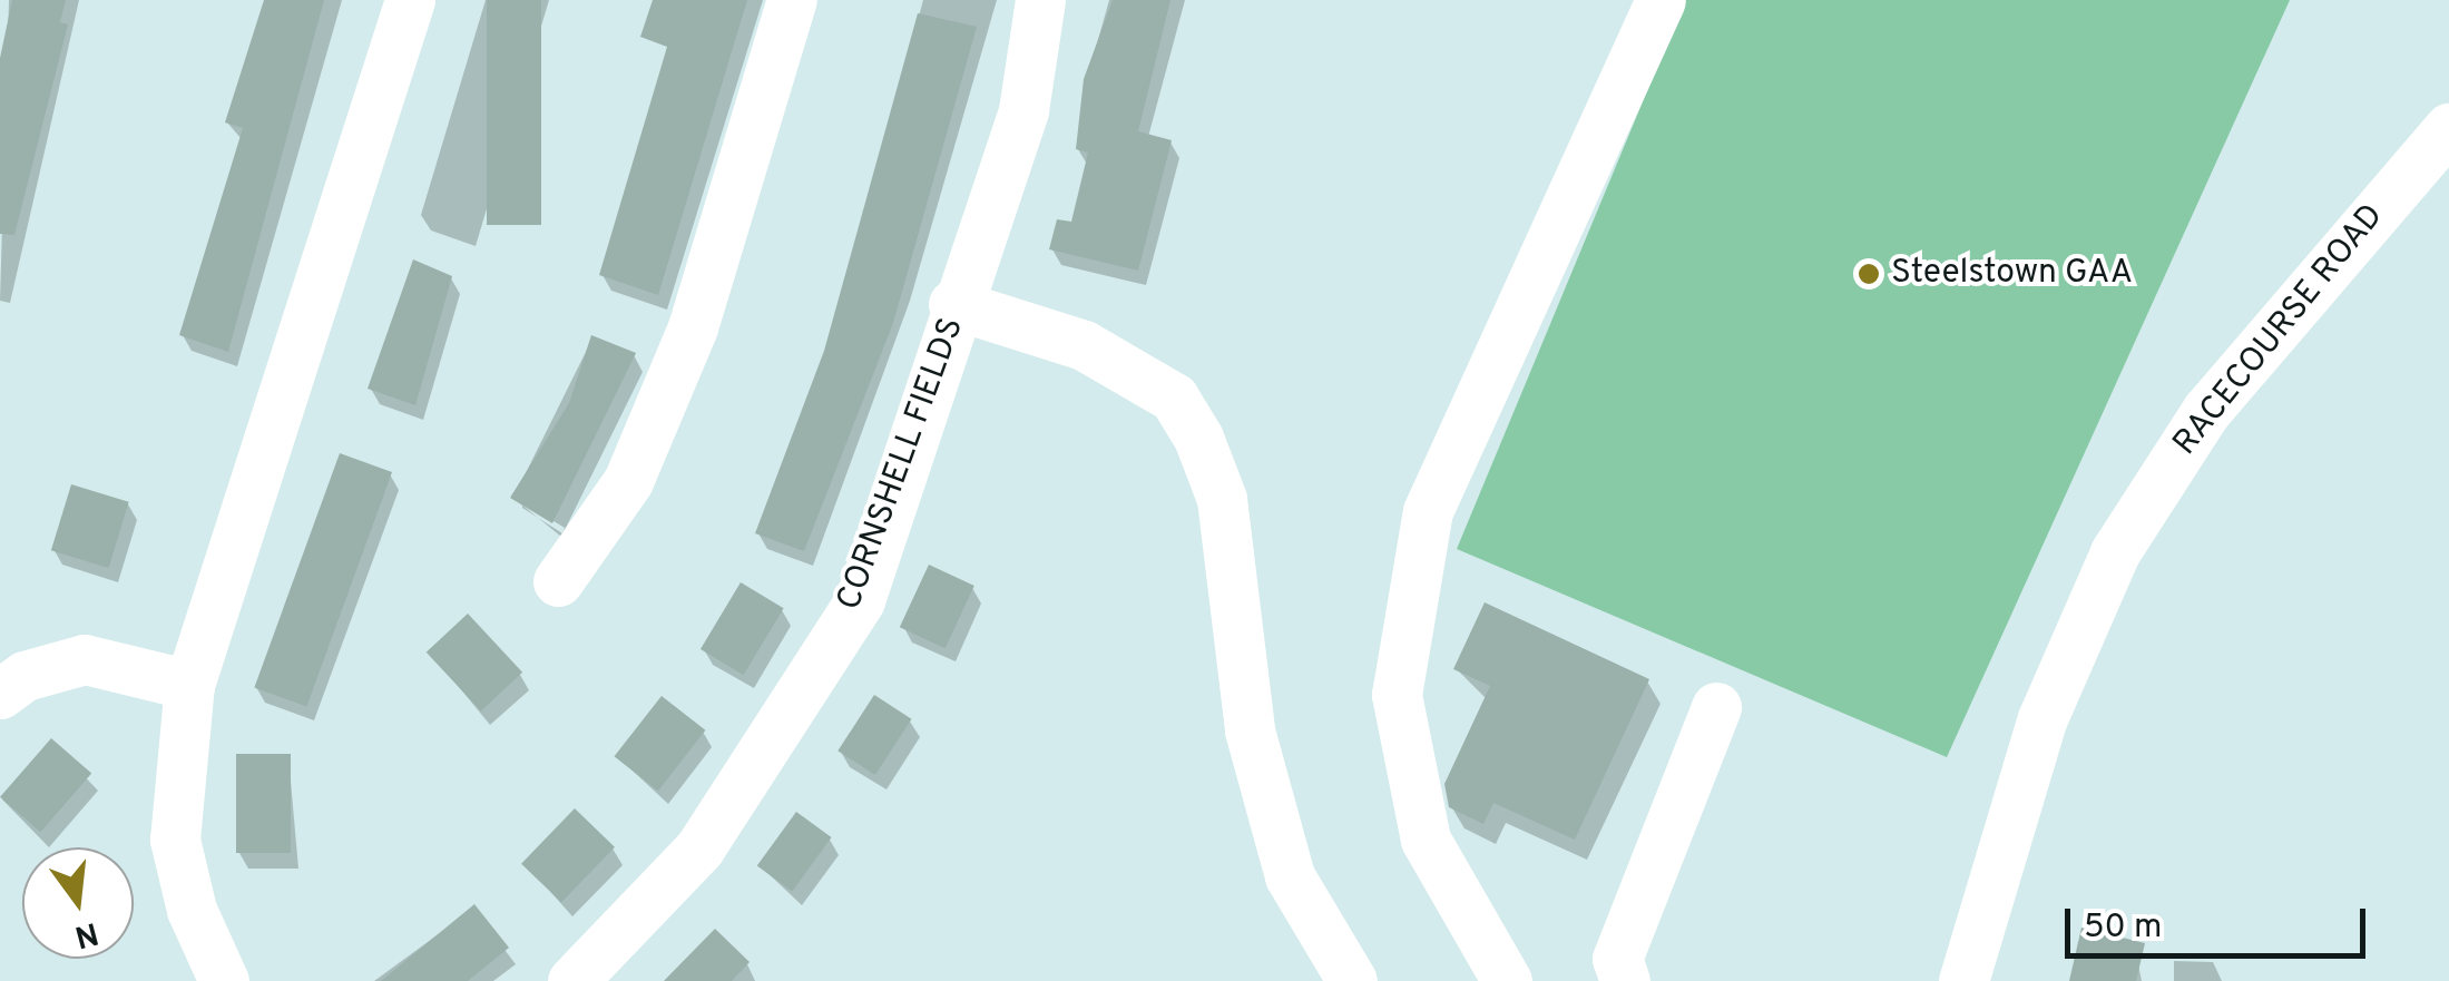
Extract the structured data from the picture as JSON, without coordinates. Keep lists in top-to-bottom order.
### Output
{
  "streets": {
    "street": ["RACECOURSE ROAD", "CORNSHELL FIELDS"]
  },
  "places": ["Steelstown GAA"],
  "scale_bar": "50 m",
  "north": "bottom"
}
